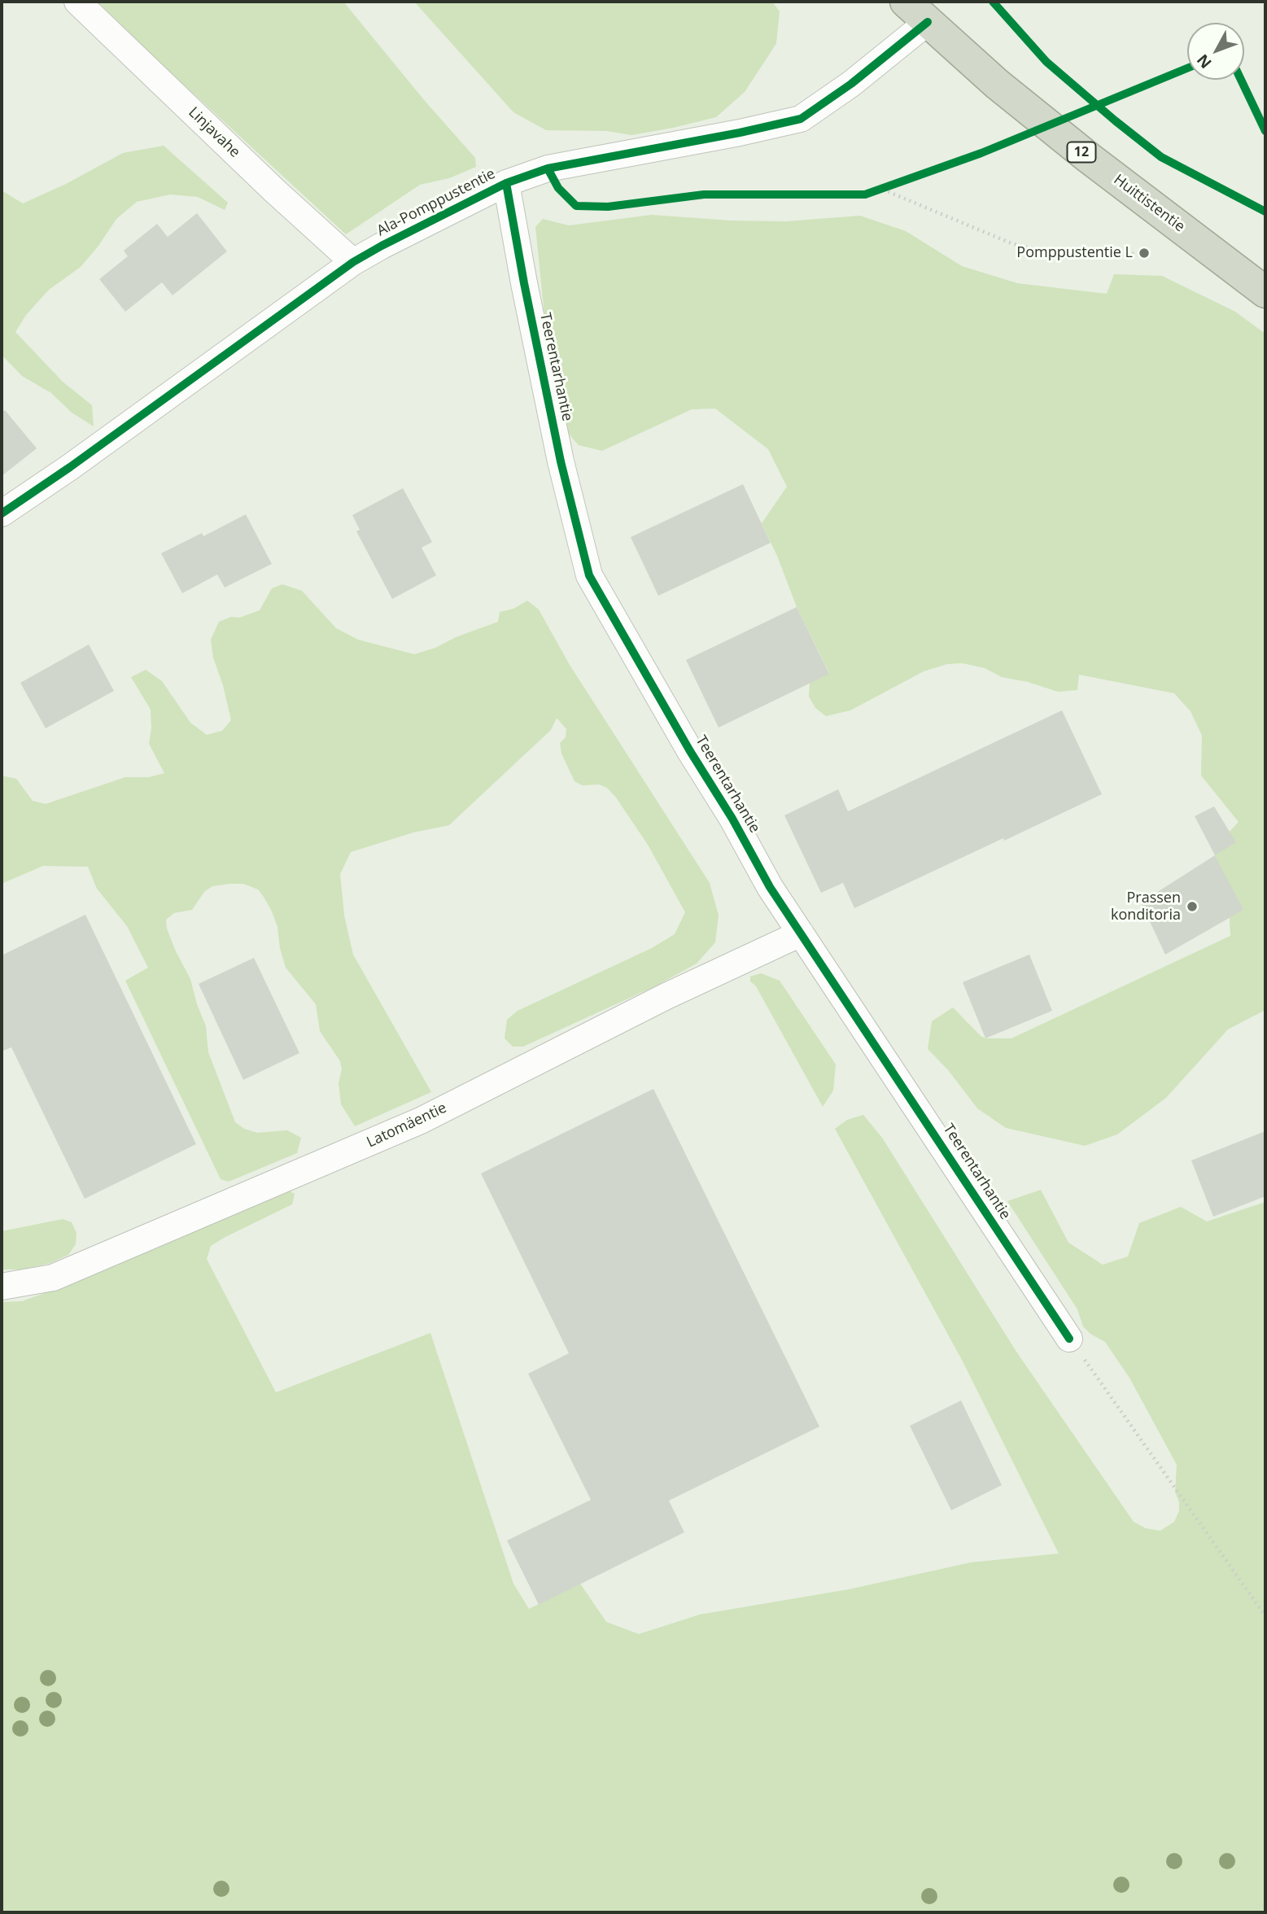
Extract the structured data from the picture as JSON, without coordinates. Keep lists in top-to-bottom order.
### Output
{
  "streets": {
    "highway": ["12", "Huittistentie"],
    "street": [
      "Linjavahe",
      "Ala-Pomppustentie",
      "Teerentarhantie",
      "Latomäentie"
    ]
  },
  "crossings": [
    ["Linjavahe", "Ala-Pomppustentie"],
    ["Ala-Pomppustentie", "Huittistentie"],
    ["Ala-Pomppustentie", "Teerentarhantie"],
    ["Teerentarhantie", "Latomäentie"]
  ],
  "places": ["Pomppustentie L", "Prassen konditoria"],
  "north": "bottom left"
}
